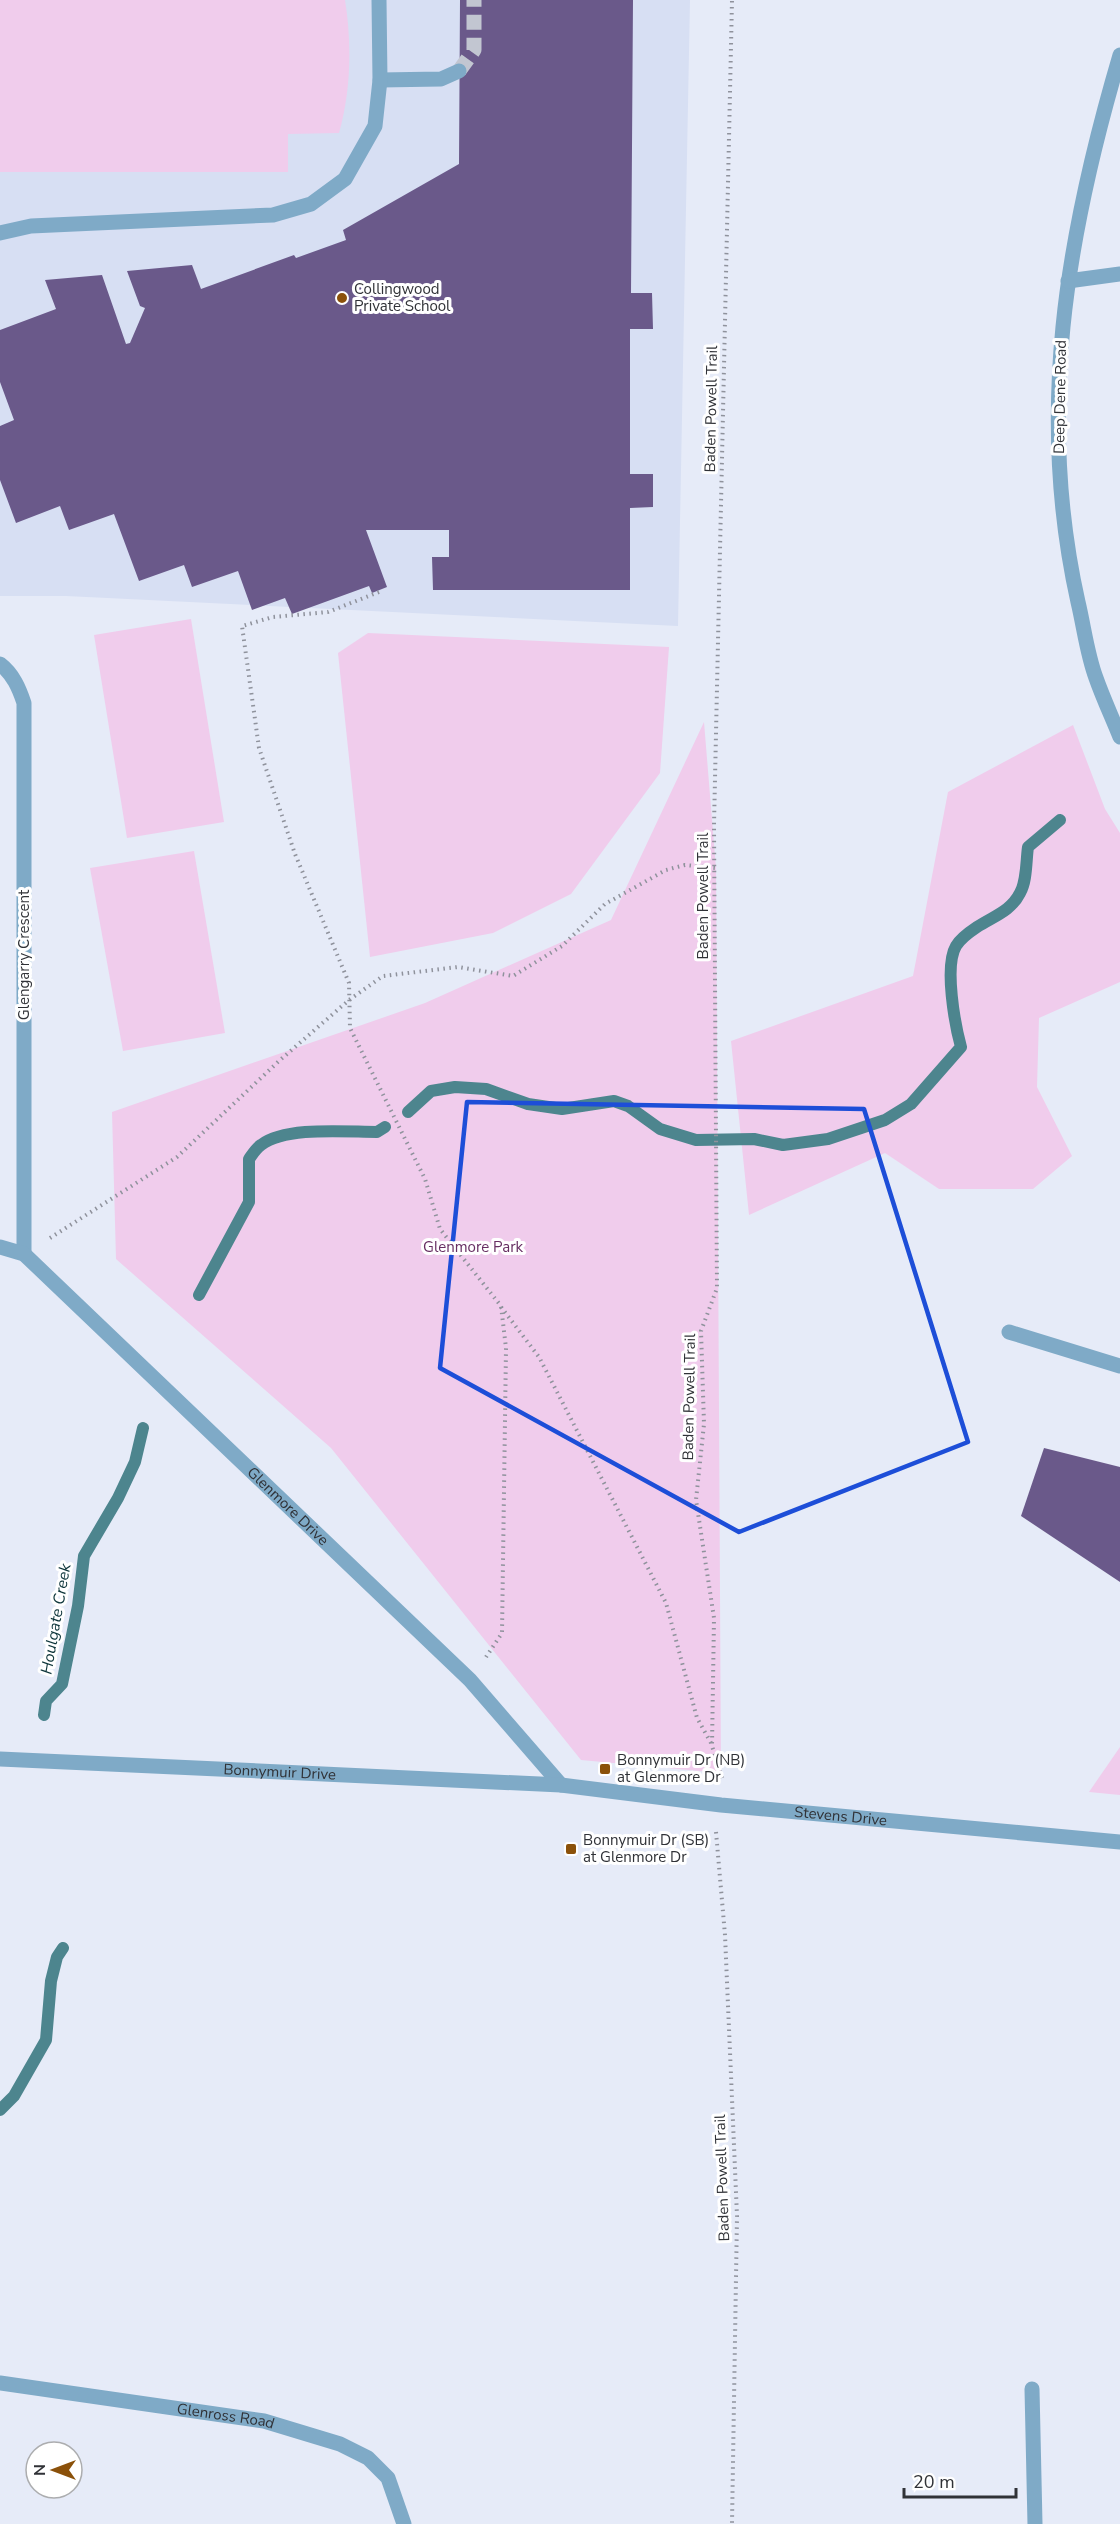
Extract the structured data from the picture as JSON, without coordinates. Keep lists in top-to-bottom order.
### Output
{
  "streets": {
    "street": [
      "Deep Dene Road",
      "Glengarry Crescent",
      "Glenmore Drive",
      "Bonnymuir Drive",
      "Stevens Drive",
      "Glenross Road"
    ],
    "path": ["Baden Powell Trail"]
  },
  "crossings": [
    ["Glengarry Crescent", "Glenmore Drive"],
    ["Glenmore Drive", "Bonnymuir Drive"],
    ["Glenmore Drive", "Stevens Drive"],
    ["Bonnymuir Drive", "Stevens Drive"]
  ],
  "water": ["Houlgate Creek"],
  "parks": ["Glenmore Park"],
  "places": {
    "other": ["Collingwood Private School"],
    "transit": ["Bonnymuir Dr (NB) at Glenmore Dr", "Bonnymuir Dr (SB) at Glenmore Dr"]
  },
  "scale_bar": "20 m",
  "north": "left"
}
